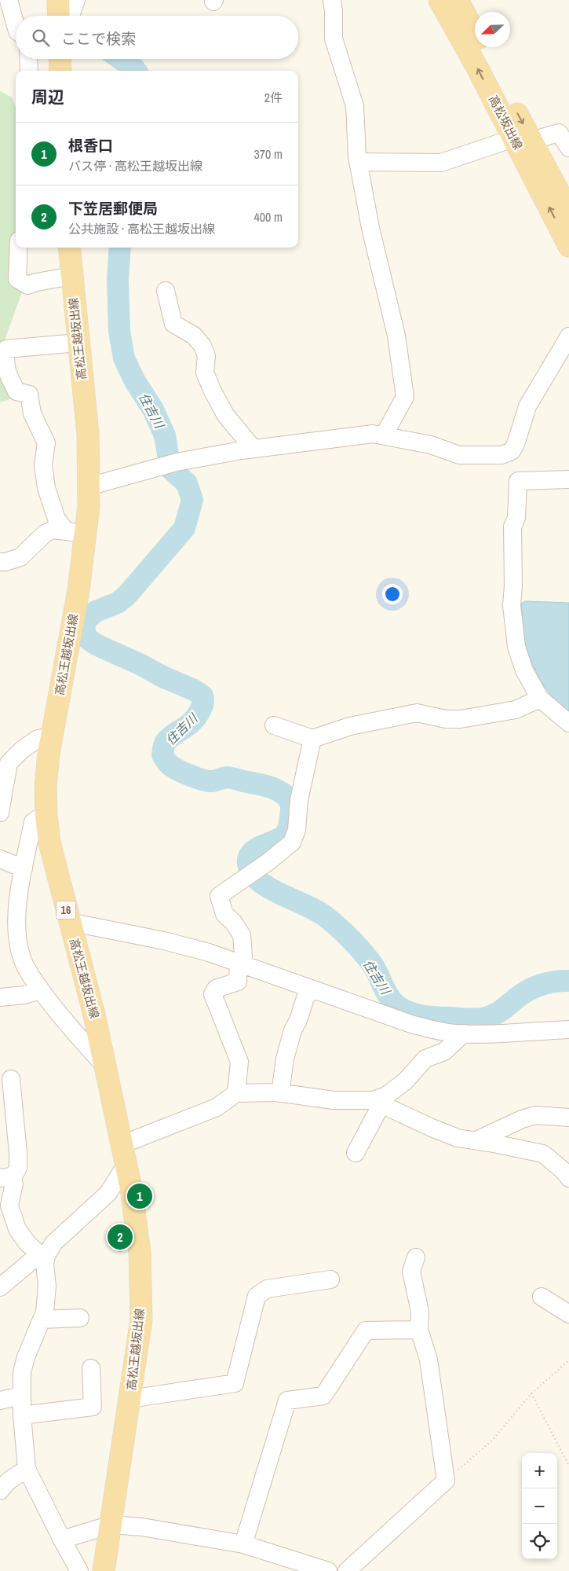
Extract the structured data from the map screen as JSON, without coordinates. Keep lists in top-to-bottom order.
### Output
{
  "streets": {
    "main road": ["高松坂出線", "高松王越坂出線", "16"]
  },
  "water": ["住吉川"],
  "north": "bottom left",
  "page": {
    "search": "ここで検索",
    "heading": ["周辺", "2件"],
    "list": [
      {
        "mark": "1",
        "name": "根香口",
        "note": "バス停 · 高松王越坂出線",
        "value": "370 m"
      },
      {
        "mark": "2",
        "name": "下笠居郵便局",
        "note": "公共施設 · 高松王越坂出線",
        "value": "400 m"
      }
    ],
    "pins": ["1", "2"],
    "map_buttons": ["+", "−"]
  }
}
